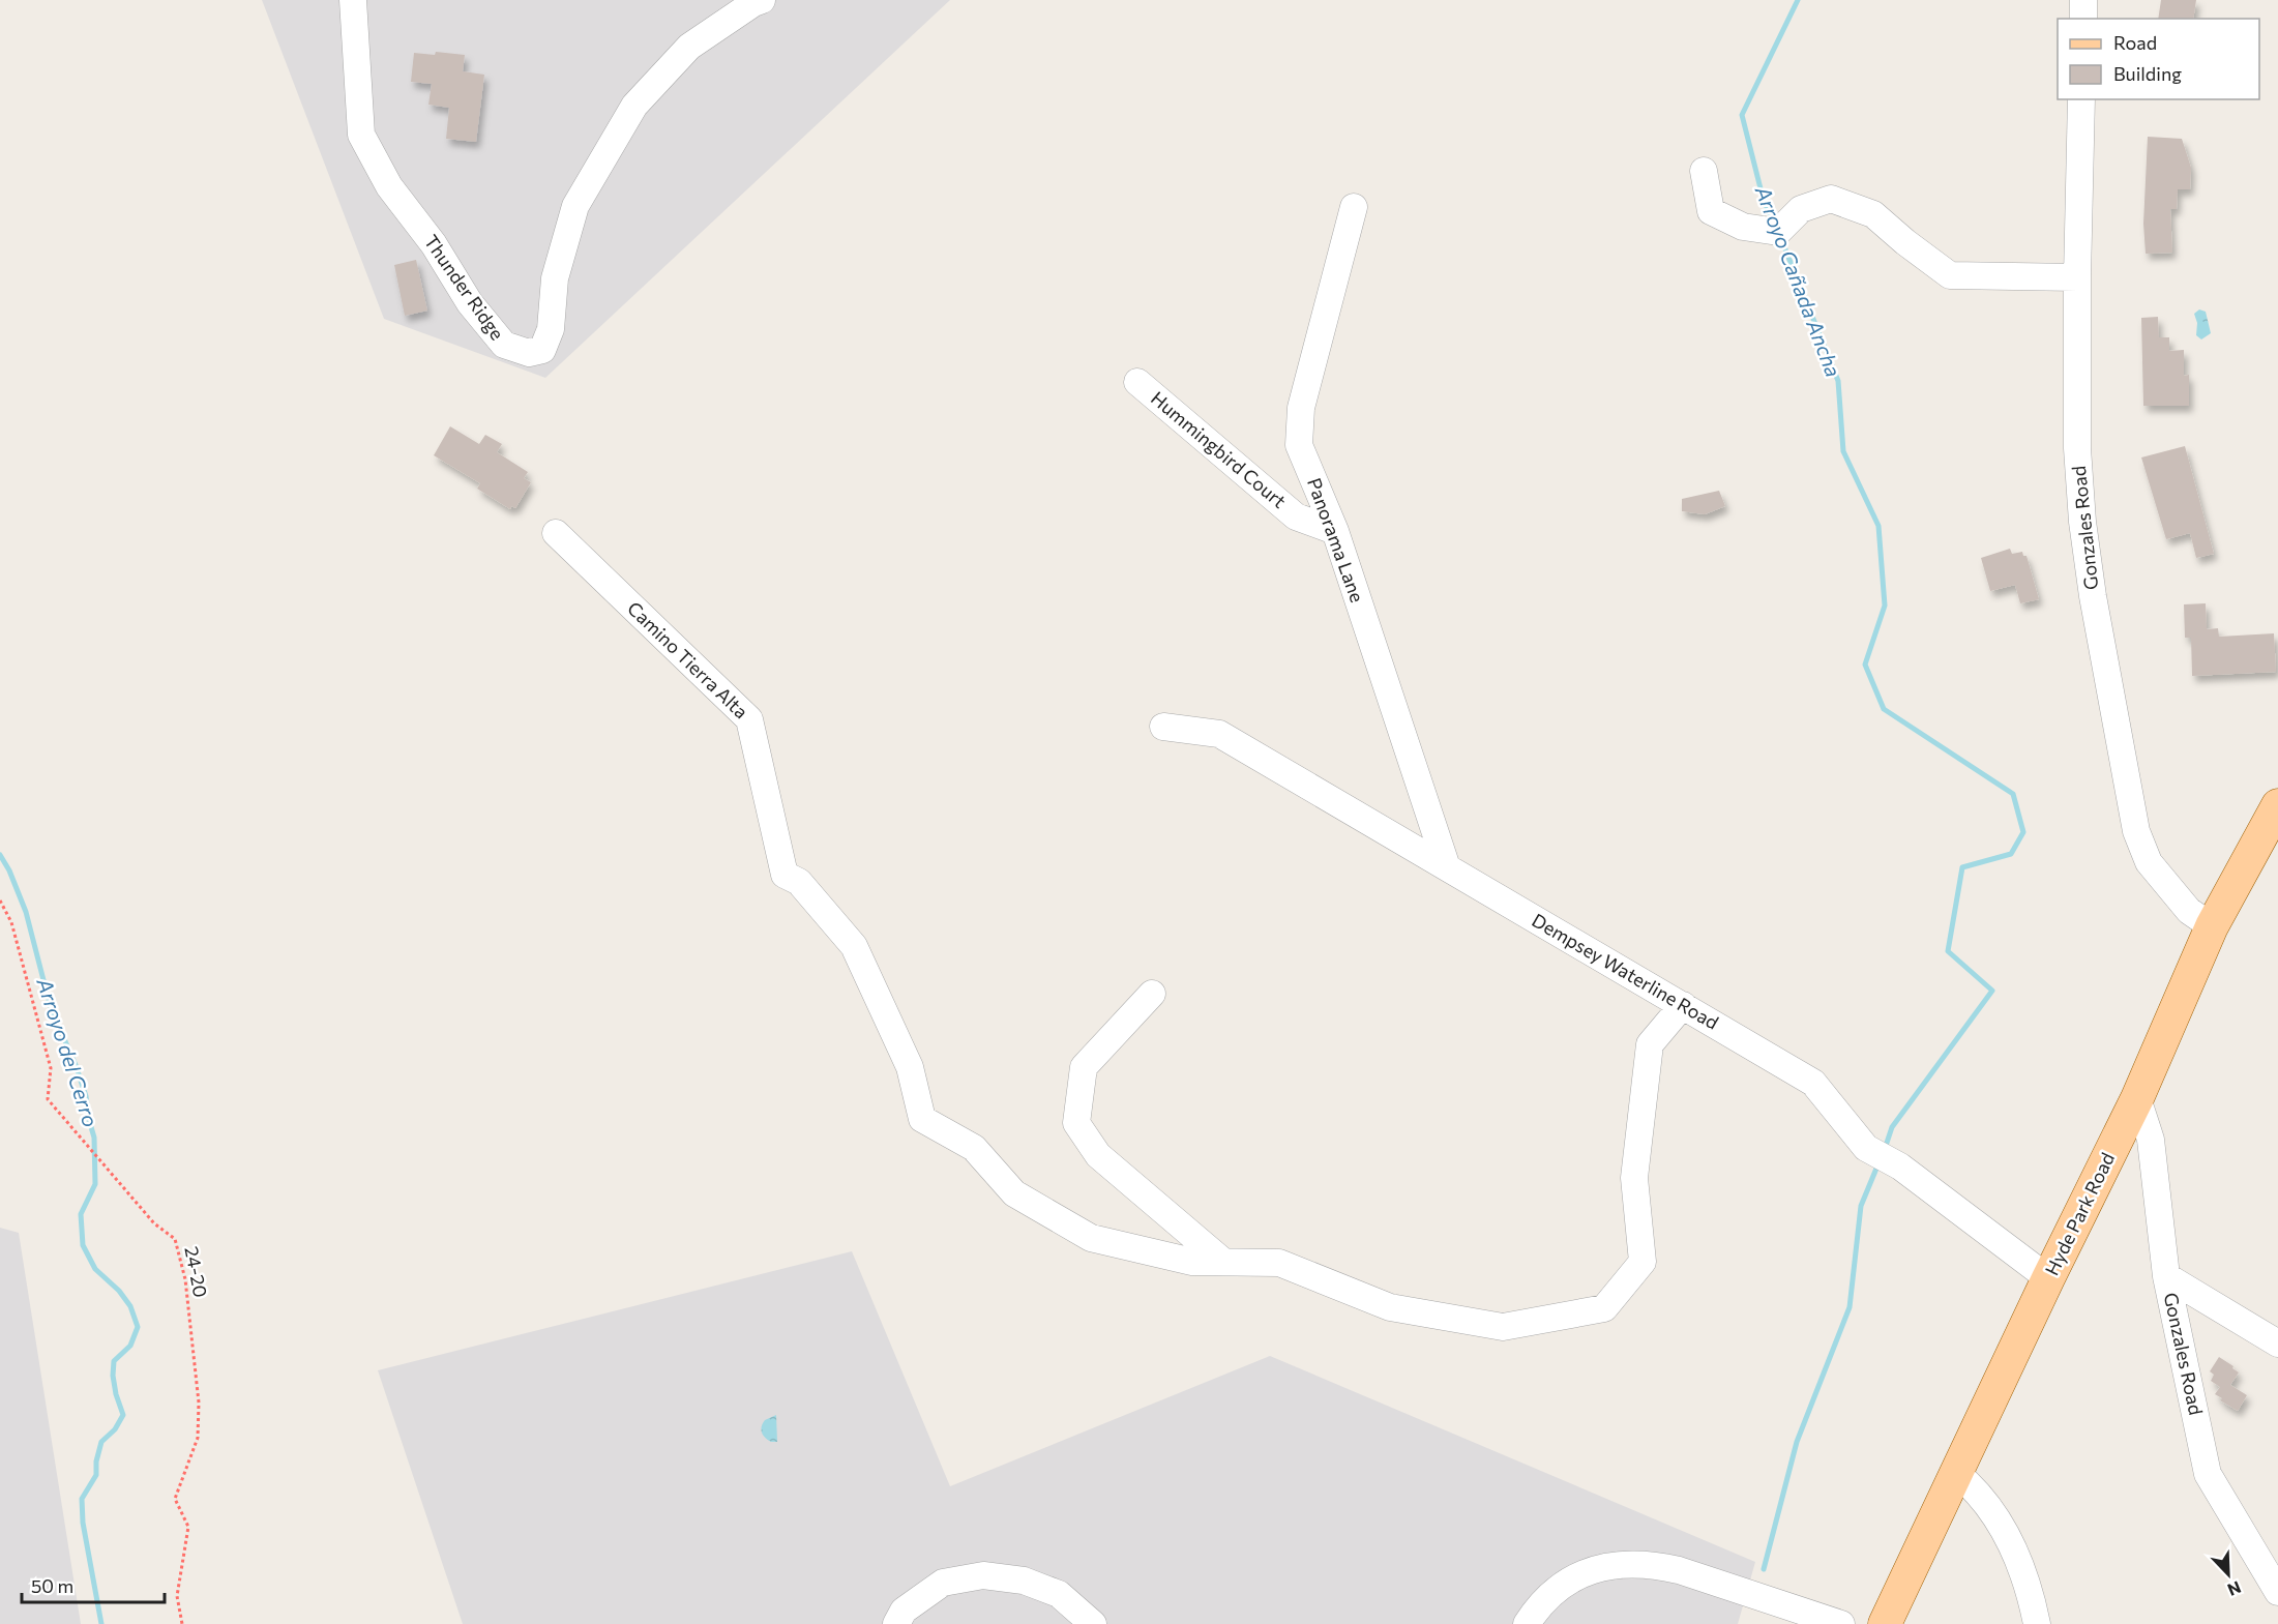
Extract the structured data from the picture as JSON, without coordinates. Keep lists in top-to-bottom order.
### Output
{
  "streets": {
    "main road": ["Hyde Park Road"],
    "street": [
      "Thunder Ridge",
      "Hummingbird Court",
      "Gonzales Road",
      "Panorama Lane",
      "Camino Tierra Alta",
      "Dempsey Waterline Road"
    ],
    "path": ["24-20"]
  },
  "crossings": [
    ["Hummingbird Court", "Panorama Lane"],
    ["Gonzales Road", "Hyde Park Road"],
    ["Panorama Lane", "Dempsey Waterline Road"],
    ["Camino Tierra Alta", "Dempsey Waterline Road"],
    ["Dempsey Waterline Road", "Hyde Park Road"]
  ],
  "water": ["Arroyo Cañada Ancha", "Arroyo del Cerro"],
  "legend": ["Road", "Building"],
  "scale_bar": "50 m",
  "north": "bottom right"
}
